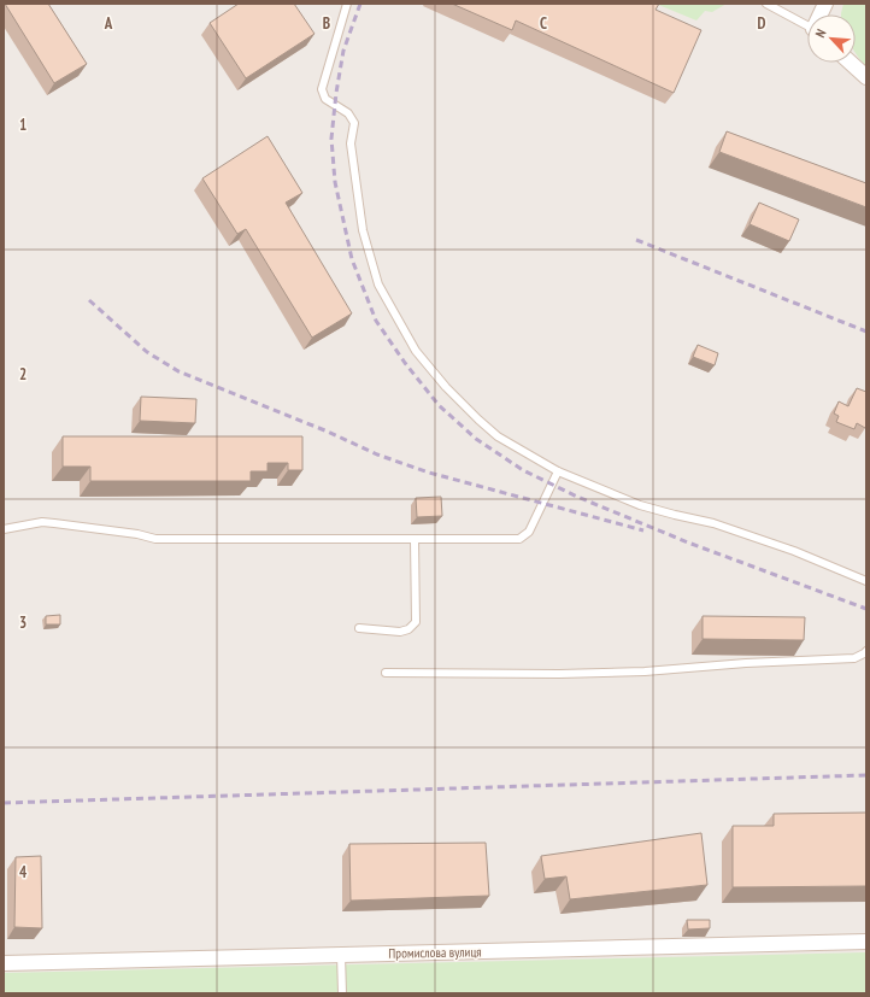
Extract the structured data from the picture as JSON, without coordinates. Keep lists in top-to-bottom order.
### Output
{
  "streets": {
    "street": ["Промислова вулиця"]
  },
  "north": "top left",
  "grid": {
    "columns": [
      "A",
      "B",
      "C",
      "D"
    ],
    "rows": [
      "1",
      "2",
      "3",
      "4"
    ]
  }
}
